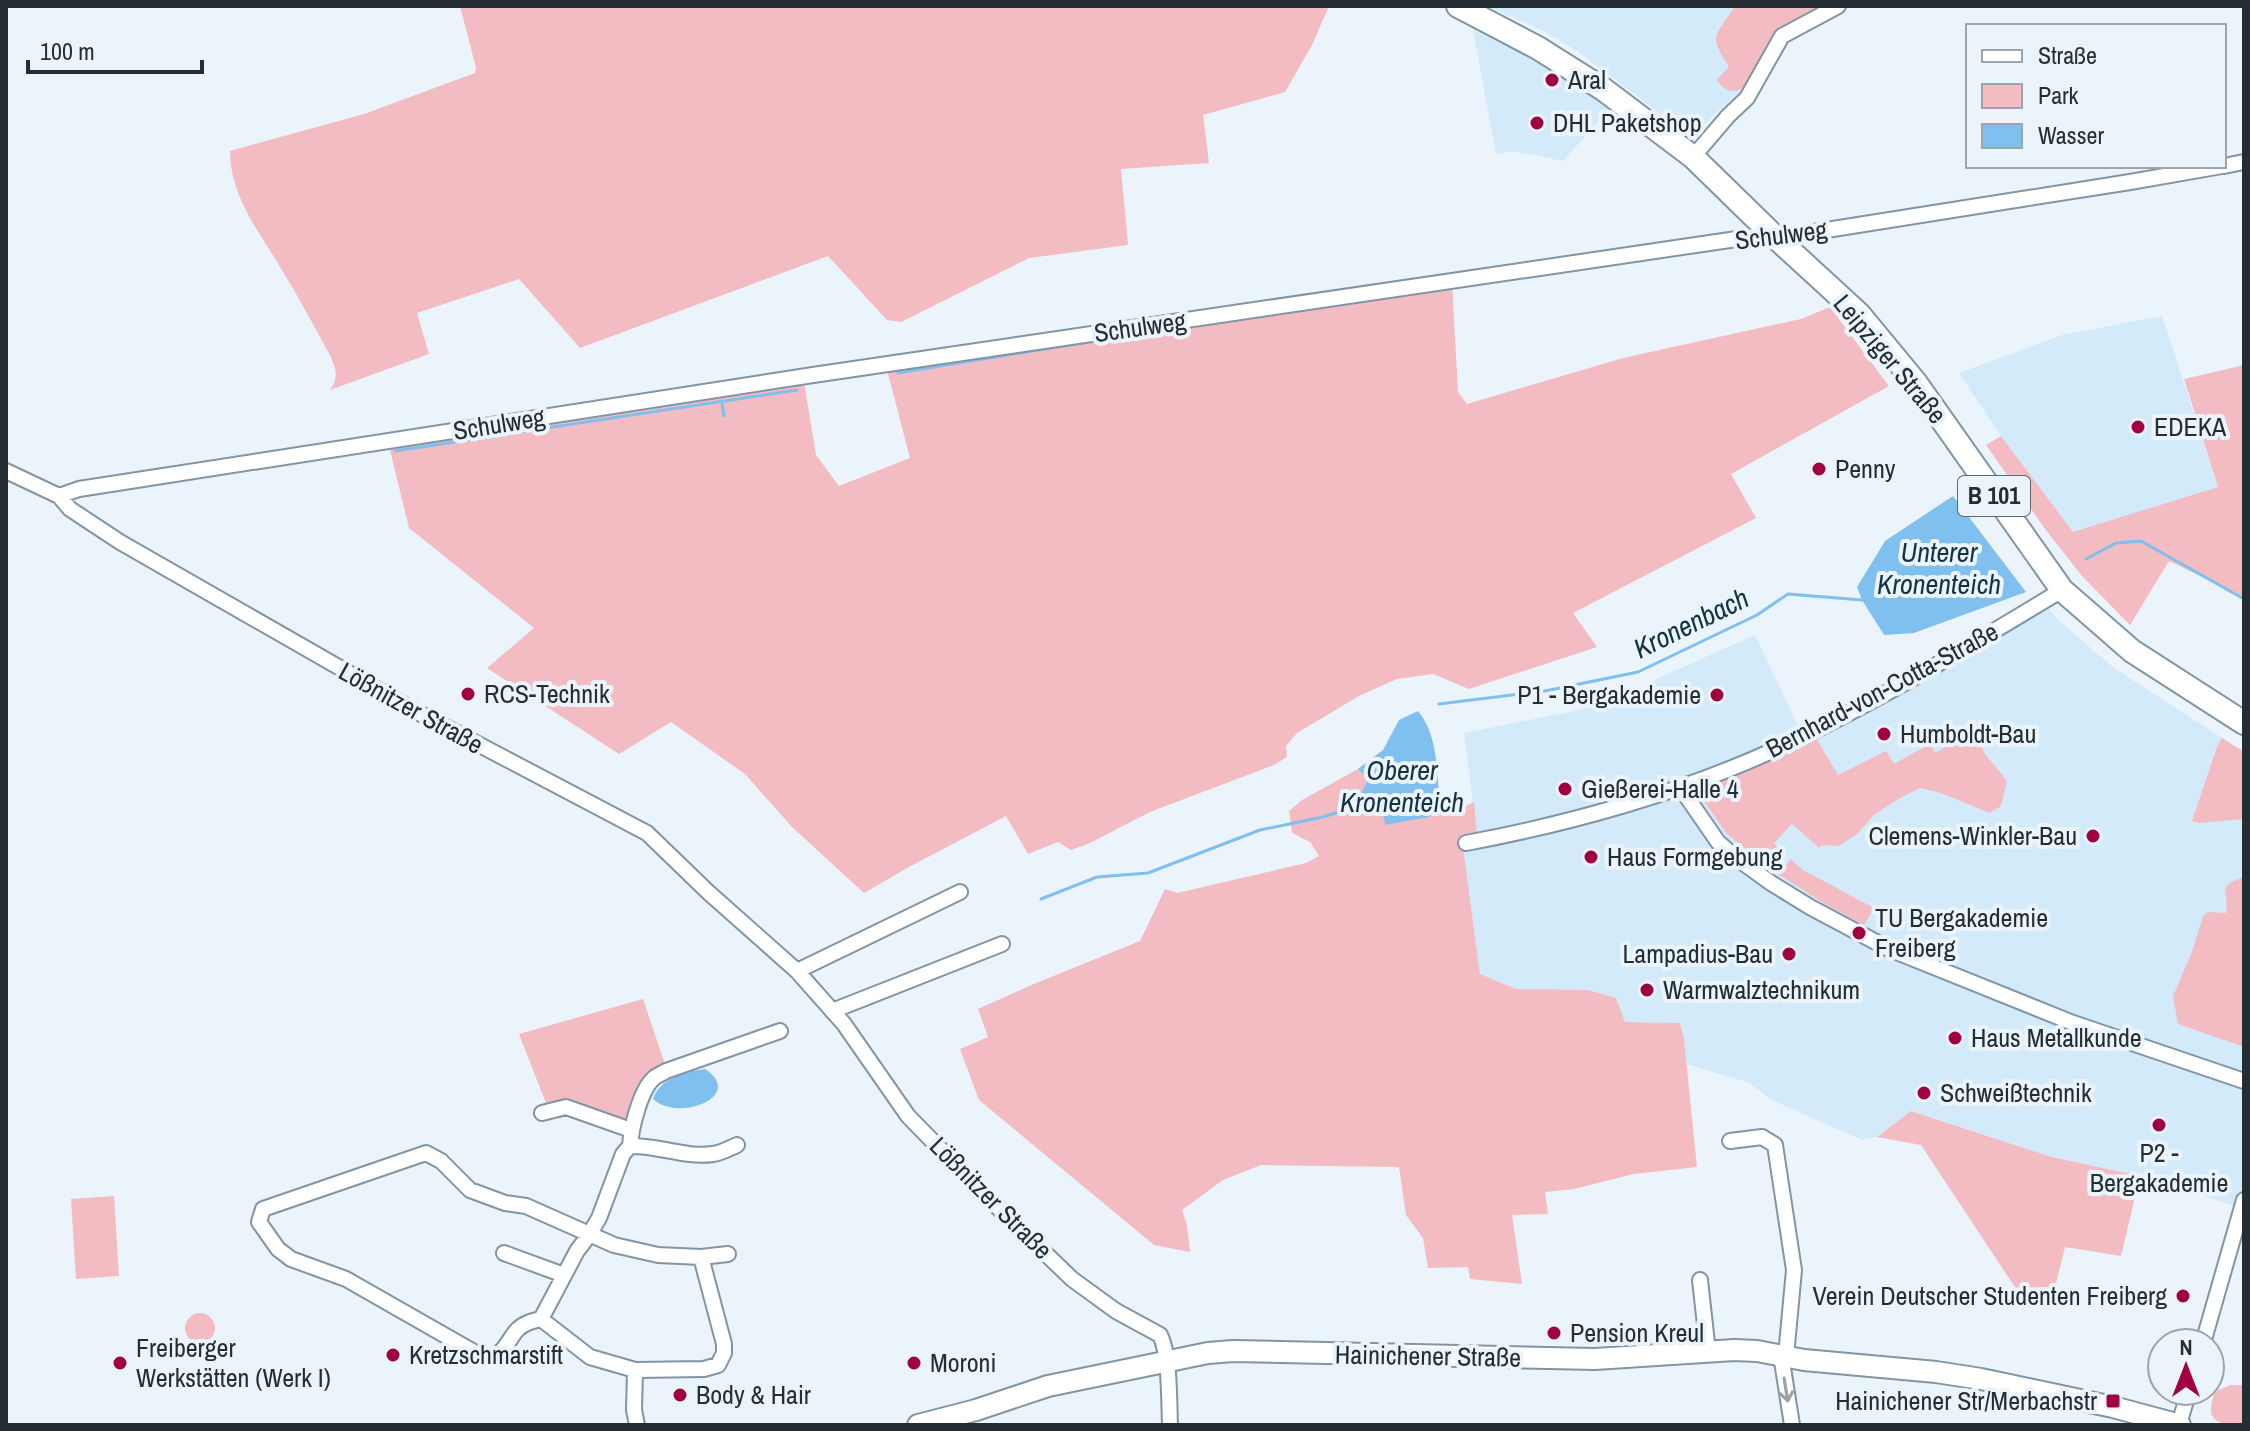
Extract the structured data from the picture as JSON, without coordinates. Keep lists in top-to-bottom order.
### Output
{
  "streets": {
    "main road": ["Leipziger Straße", "B 101", "Hainichener Straße"],
    "street": ["Schulweg", "Bernhard-von-Cotta-Straße", "Lößnitzer Straße"]
  },
  "crossings": [
    ["Schulweg", "Leipziger Straße"],
    ["Schulweg", "Lößnitzer Straße"],
    ["Leipziger Straße", "Bernhard-von-Cotta-Straße"],
    ["Lößnitzer Straße", "Hainichener Straße"]
  ],
  "water": ["Unterer Kronenteich", "Kronenbach", "Oberer Kronenteich"],
  "places": {
    "other": [
      "Aral",
      "DHL Paketshop",
      "EDEKA",
      "Penny",
      "RCS-Technik",
      "P1 - Bergakademie",
      "Humboldt-Bau",
      "Gießerei-Halle 4",
      "Clemens-Winkler-Bau",
      "Haus Formgebung",
      "TU Bergakademie Freiberg",
      "Lampadius-Bau",
      "Warmwalztechnikum",
      "Haus Metallkunde",
      "Schweißtechnik",
      "P2 - Bergakademie",
      "Verein Deutscher Studenten Freiberg",
      "Pension Kreul",
      "Kretzschmarstift",
      "Freiberger Werkstätten (Werk I)",
      "Moroni",
      "Body & Hair"
    ],
    "transit": ["Hainichener Str/Merbachstr"]
  },
  "legend": ["Straße", "Park", "Wasser"],
  "scale_bar": "100 m",
  "north": "top"
}
